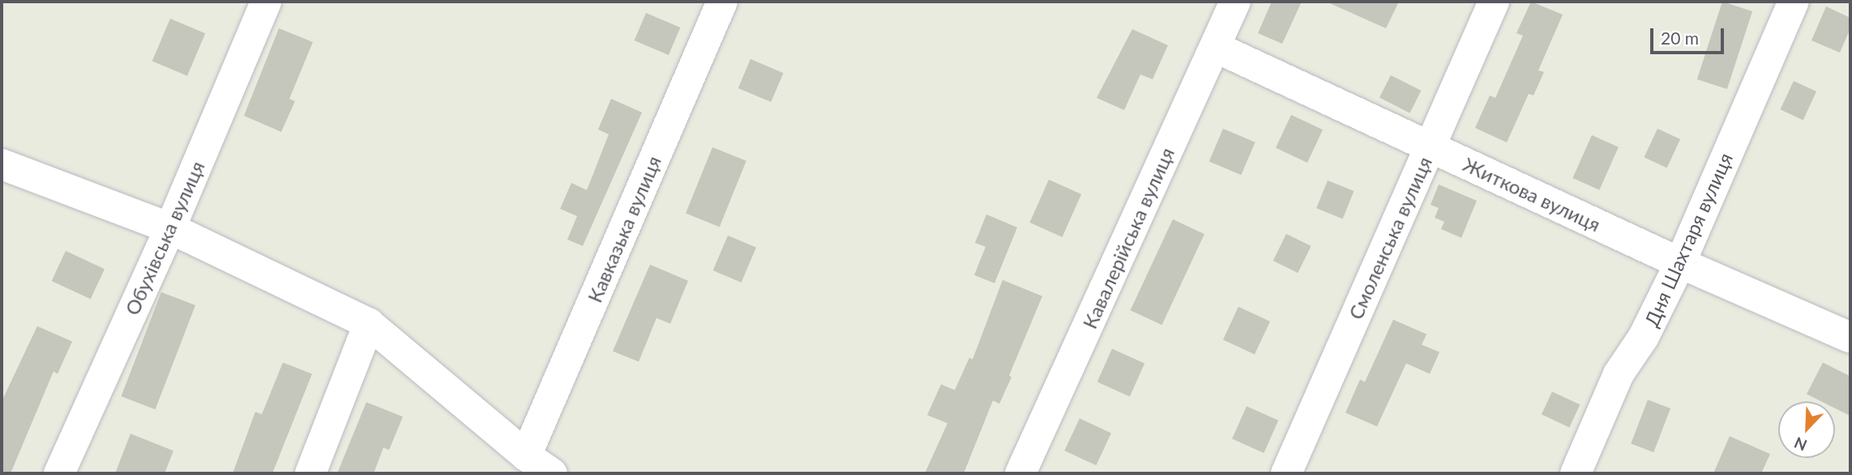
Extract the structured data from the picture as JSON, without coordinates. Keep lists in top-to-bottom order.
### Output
{
  "streets": {
    "street": [
      "Житкова вулиця",
      "Кавказька вулиця",
      "Обухівська вулиця",
      "Кавалерійська вулиця",
      "Смоленська вулиця",
      "Дня Шахтаря вулиця"
    ]
  },
  "crossings": [
    ["Житкова вулиця", "Кавалерійська вулиця"],
    ["Житкова вулиця", "Смоленська вулиця"],
    ["Житкова вулиця", "Дня Шахтаря вулиця"]
  ],
  "scale_bar": "20 m",
  "north": "bottom left"
}
